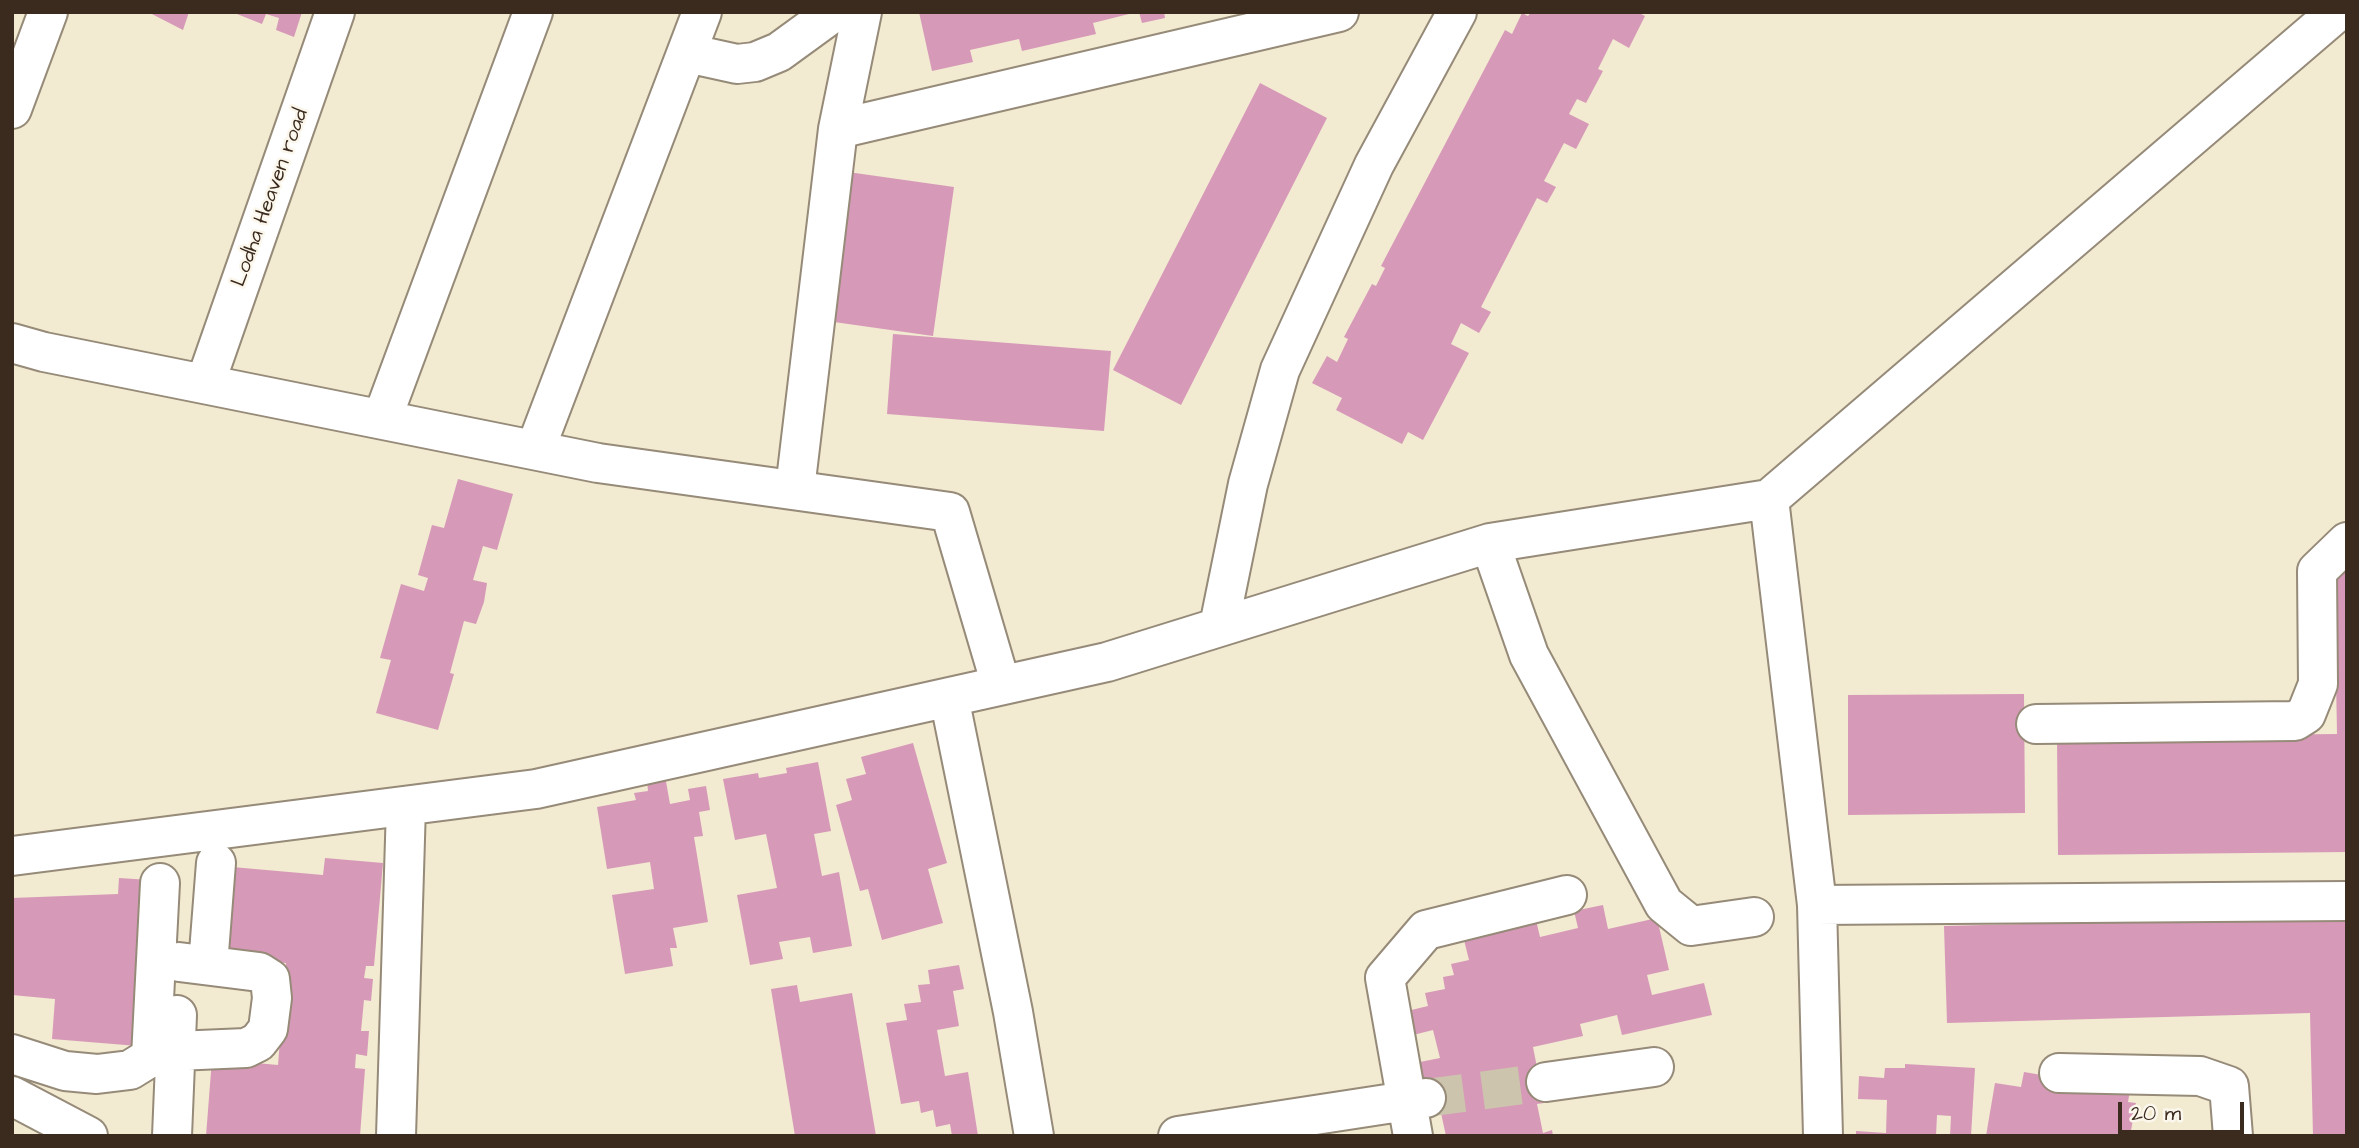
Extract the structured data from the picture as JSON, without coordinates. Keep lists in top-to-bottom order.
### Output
{
  "streets": {
    "street": ["Lodha Heaven road"]
  },
  "scale_bar": "20 m"
}
